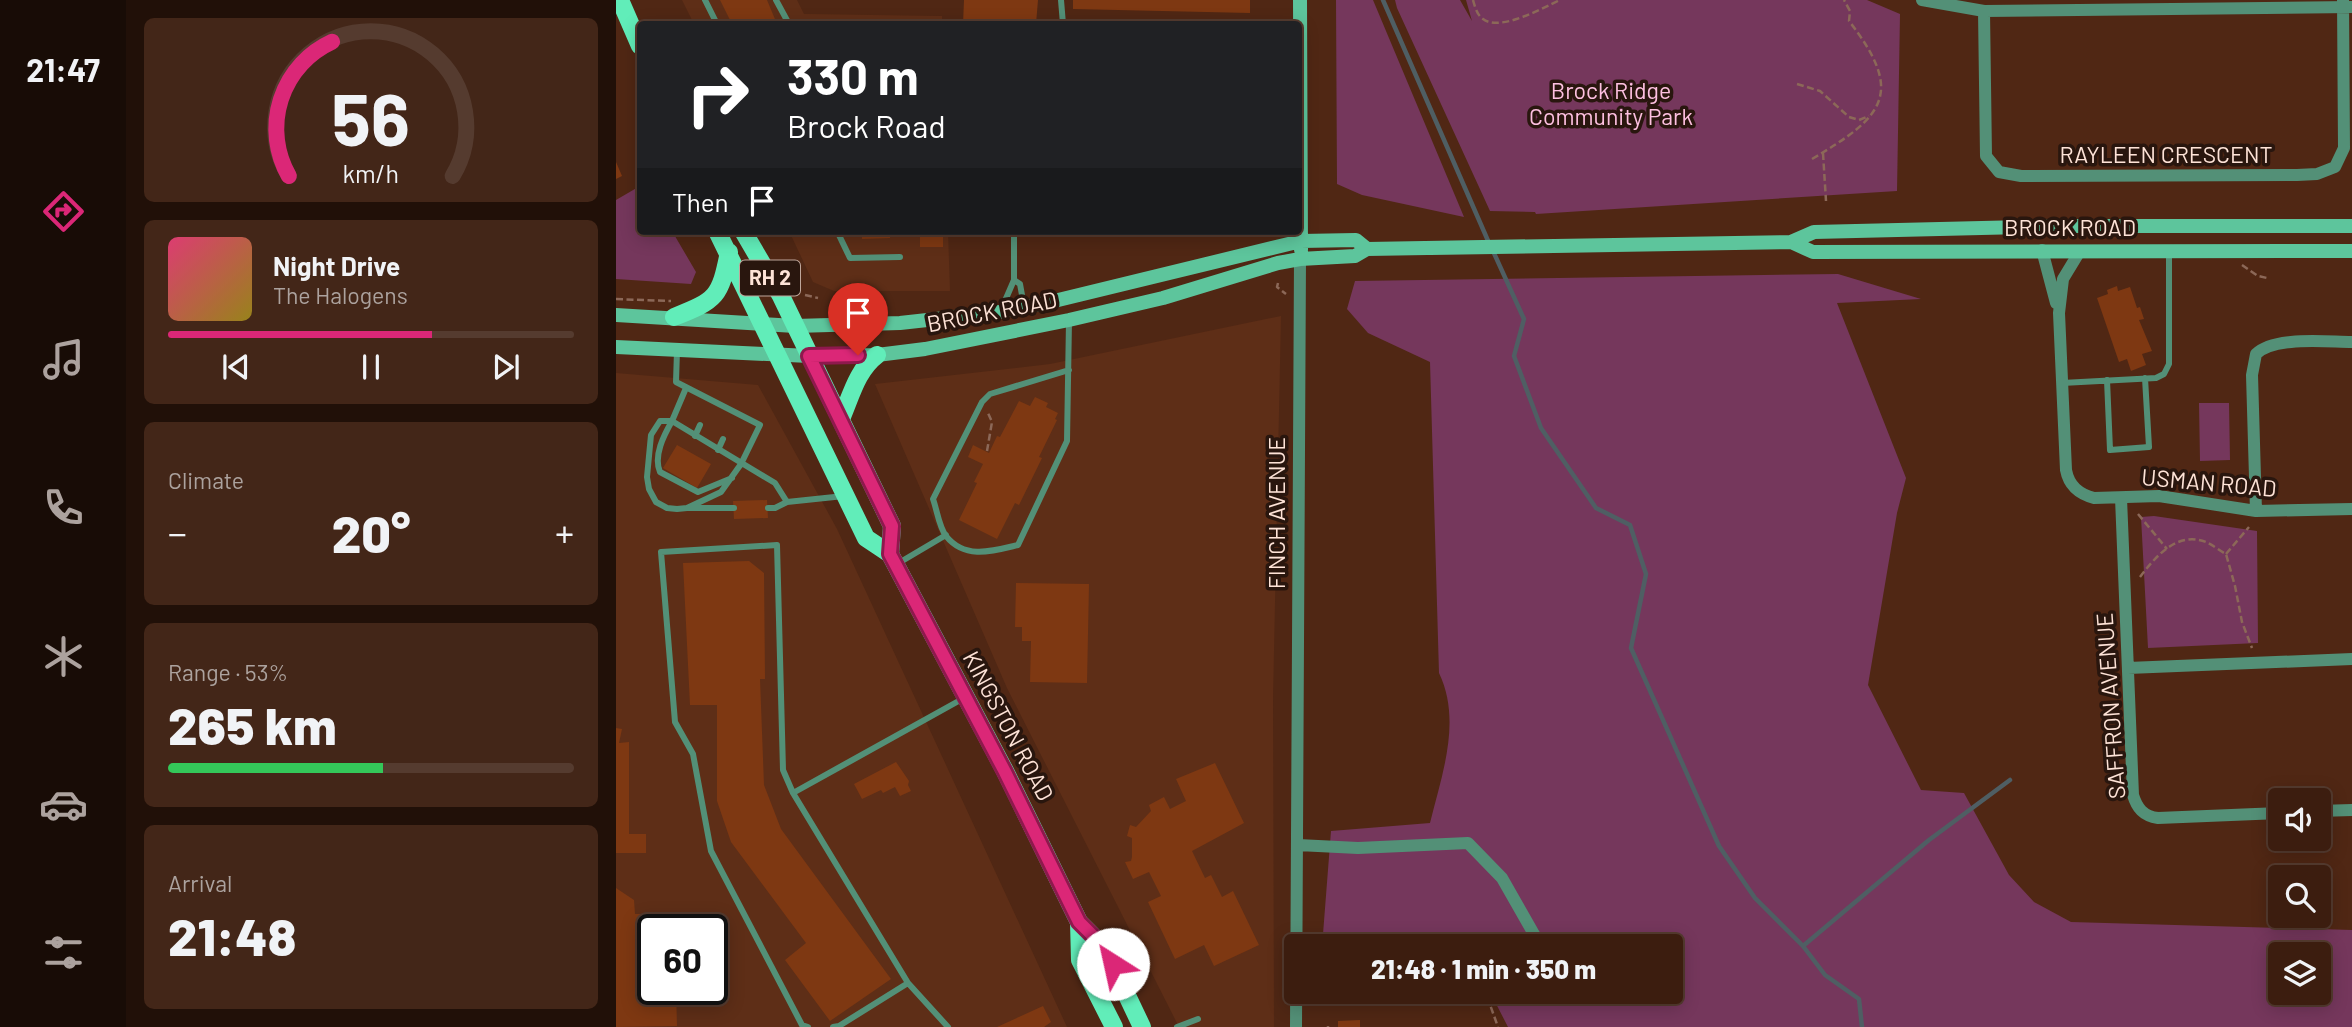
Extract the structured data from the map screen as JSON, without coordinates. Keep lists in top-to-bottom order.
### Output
{
  "streets": {
    "main road": [
      "BROCK ROAD",
      "RH 2",
      "FINCH AVENUE",
      "KINGSTON ROAD"
    ],
    "street": ["RAYLEEN CRESCENT", "USMAN ROAD", "SAFFRON AVENUE"]
  },
  "crossings": [
    ["BROCK ROAD", "USMAN ROAD"],
    ["BROCK ROAD", "FINCH AVENUE"],
    ["BROCK ROAD", "KINGSTON ROAD"],
    ["USMAN ROAD", "SAFFRON AVENUE"]
  ],
  "parks": ["Brock Ridge Community Park"],
  "page": {
    "tabs": "21:47",
    "turn": ["330 m", "Brock Road"],
    "then": "Then",
    "song": ["Night Drive", "The Halogens"],
    "tile": [
      "Climate",
      ["Range · 53%", "265 km"],
      ["Arrival", "21:48"]
    ],
    "heat": ["−", "20°", "+"],
    "limit": "60",
    "trip": "21:48 · 1 min · 350 m",
    "gauge": ["56", "km/h"]
  }
}
